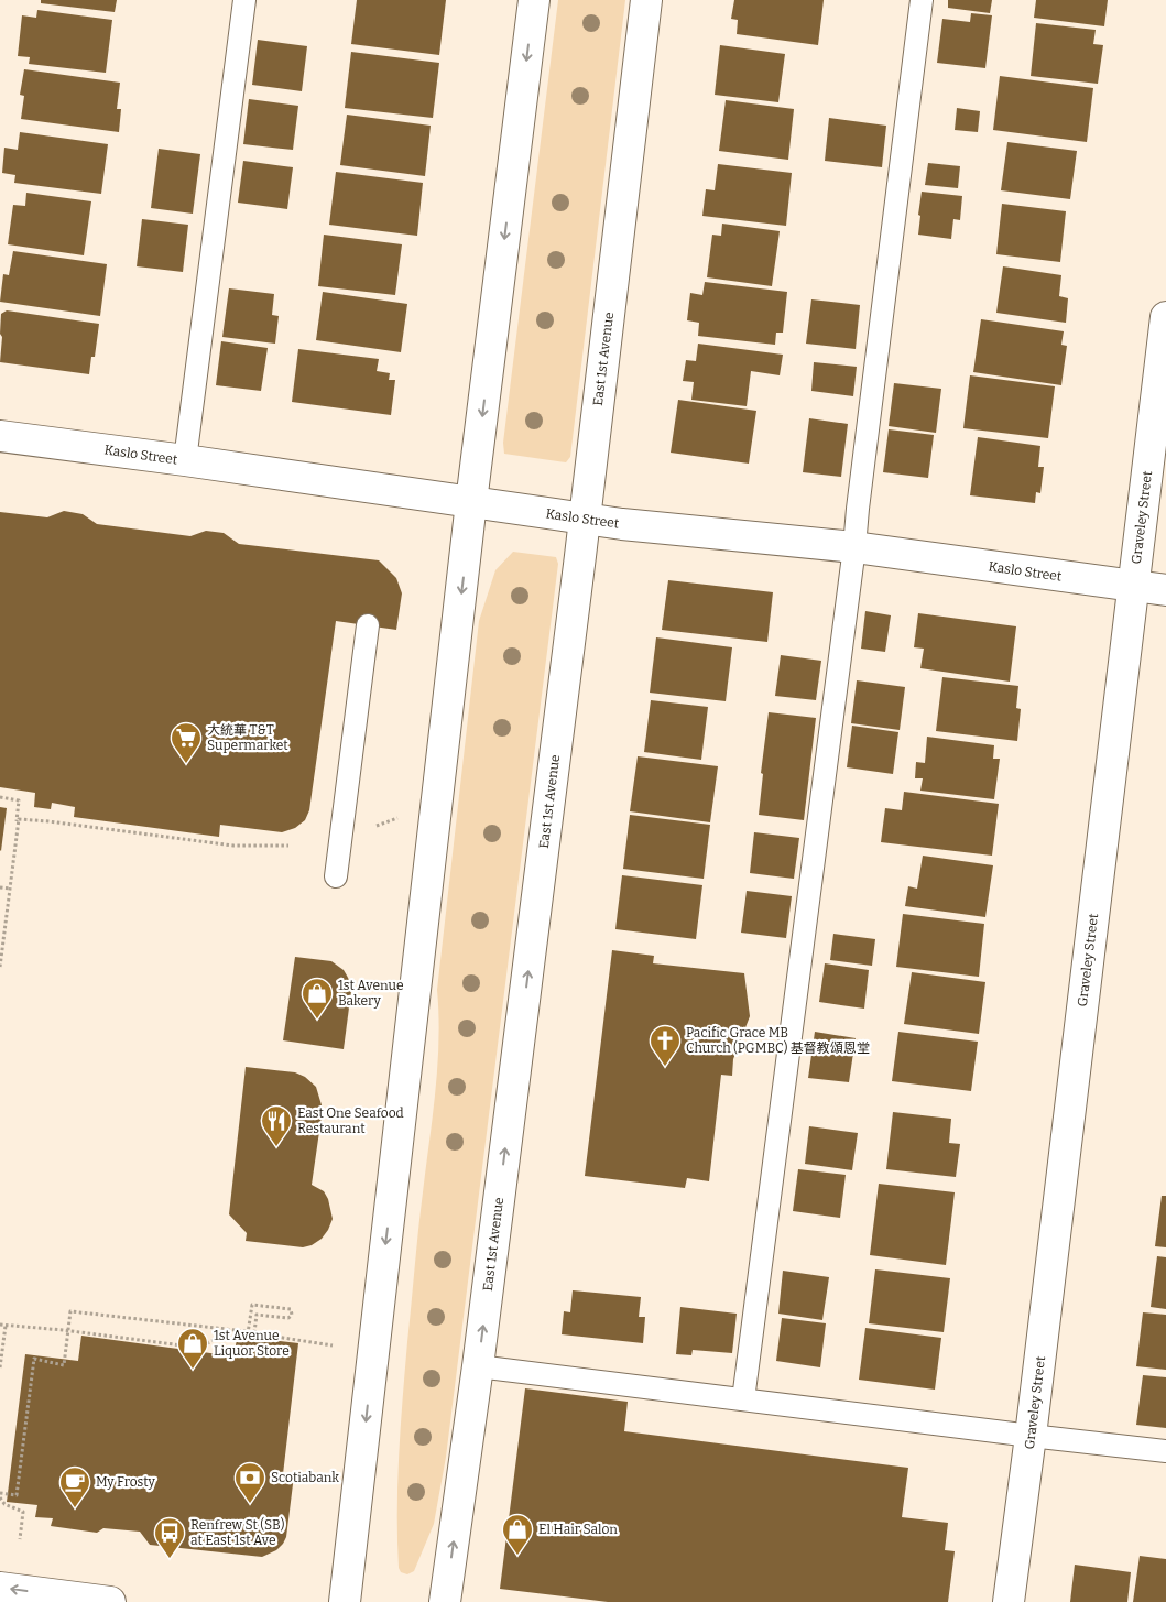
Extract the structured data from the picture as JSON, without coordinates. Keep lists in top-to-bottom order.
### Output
{
  "streets": {
    "main road": ["East 1st Avenue", "Kaslo Street", "Graveley Street"]
  },
  "crossings": [
    ["East 1st Avenue", "Kaslo Street"],
    ["Kaslo Street", "Graveley Street"]
  ],
  "places": {
    "supermarket": ["大統華 T&T Supermarket"],
    "shop": ["1st Avenue Bakery", "1st Avenue Liquor Store", "El Hair Salon"],
    "church": ["Pacific Grace MB Church (PGMBC) 基督教頌恩堂"],
    "restaurant": ["East One Seafood Restaurant"],
    "bank": ["Scotiabank"],
    "cafe": ["My Frosty"],
    "bus stop": ["Renfrew St (SB) at East 1st Ave"]
  }
}
